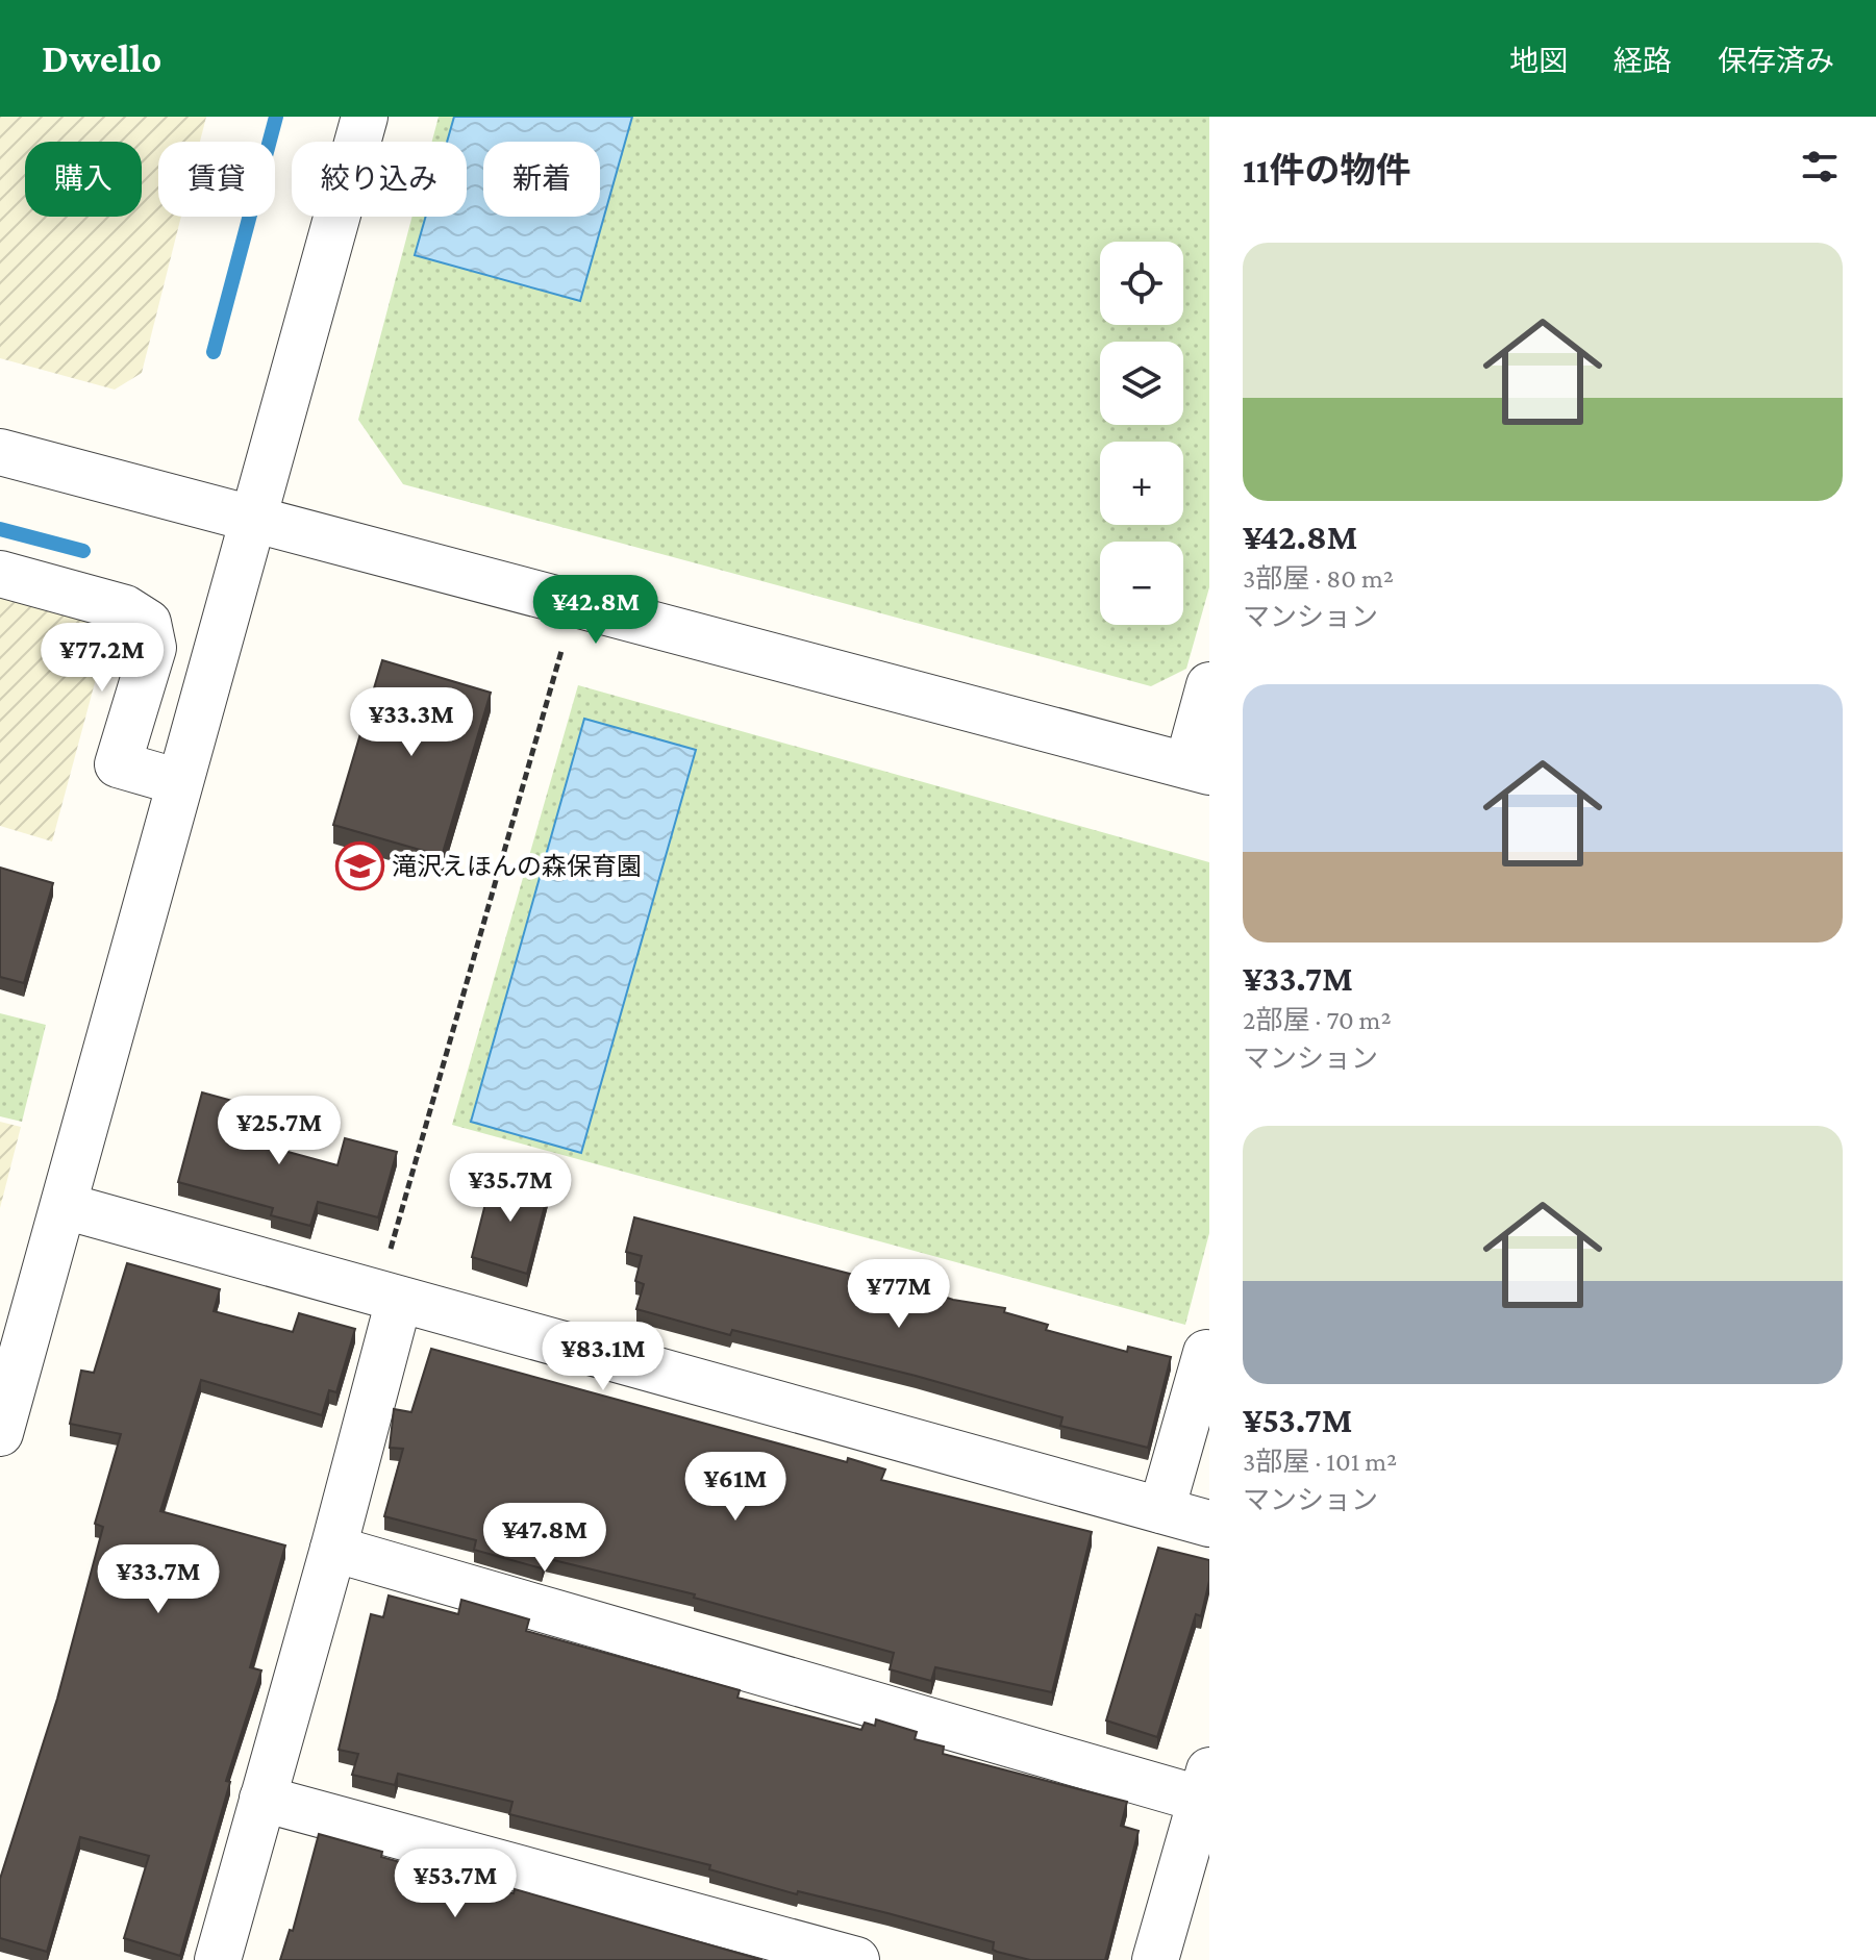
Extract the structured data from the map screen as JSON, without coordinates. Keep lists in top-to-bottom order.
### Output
{
  "places": {
    "school or university": ["滝沢えほんの森保育園"]
  },
  "page": {
    "header": "Dwello",
    "nav": ["地図", "経路", "保存済み"],
    "heading": "11件の物件",
    "chip": [
      "購入",
      "賃貸",
      "絞り込み",
      "新着"
    ],
    "list": [
      {
        "name": "¥42.8M",
        "note": "3部屋 · 80 m² · マンション"
      },
      {
        "name": "¥33.7M",
        "note": "2部屋 · 70 m² · マンション"
      },
      {
        "name": "¥53.7M",
        "note": "3部屋 · 101 m² · マンション"
      }
    ],
    "map_buttons": ["+", "−"],
    "price": [
      "¥42.8M",
      "¥77.2M",
      "¥33.3M",
      "¥25.7M",
      "¥35.7M",
      "¥77M",
      "¥83.1M",
      "¥61M",
      "¥47.8M",
      "¥33.7M",
      "¥53.7M"
    ]
  }
}
